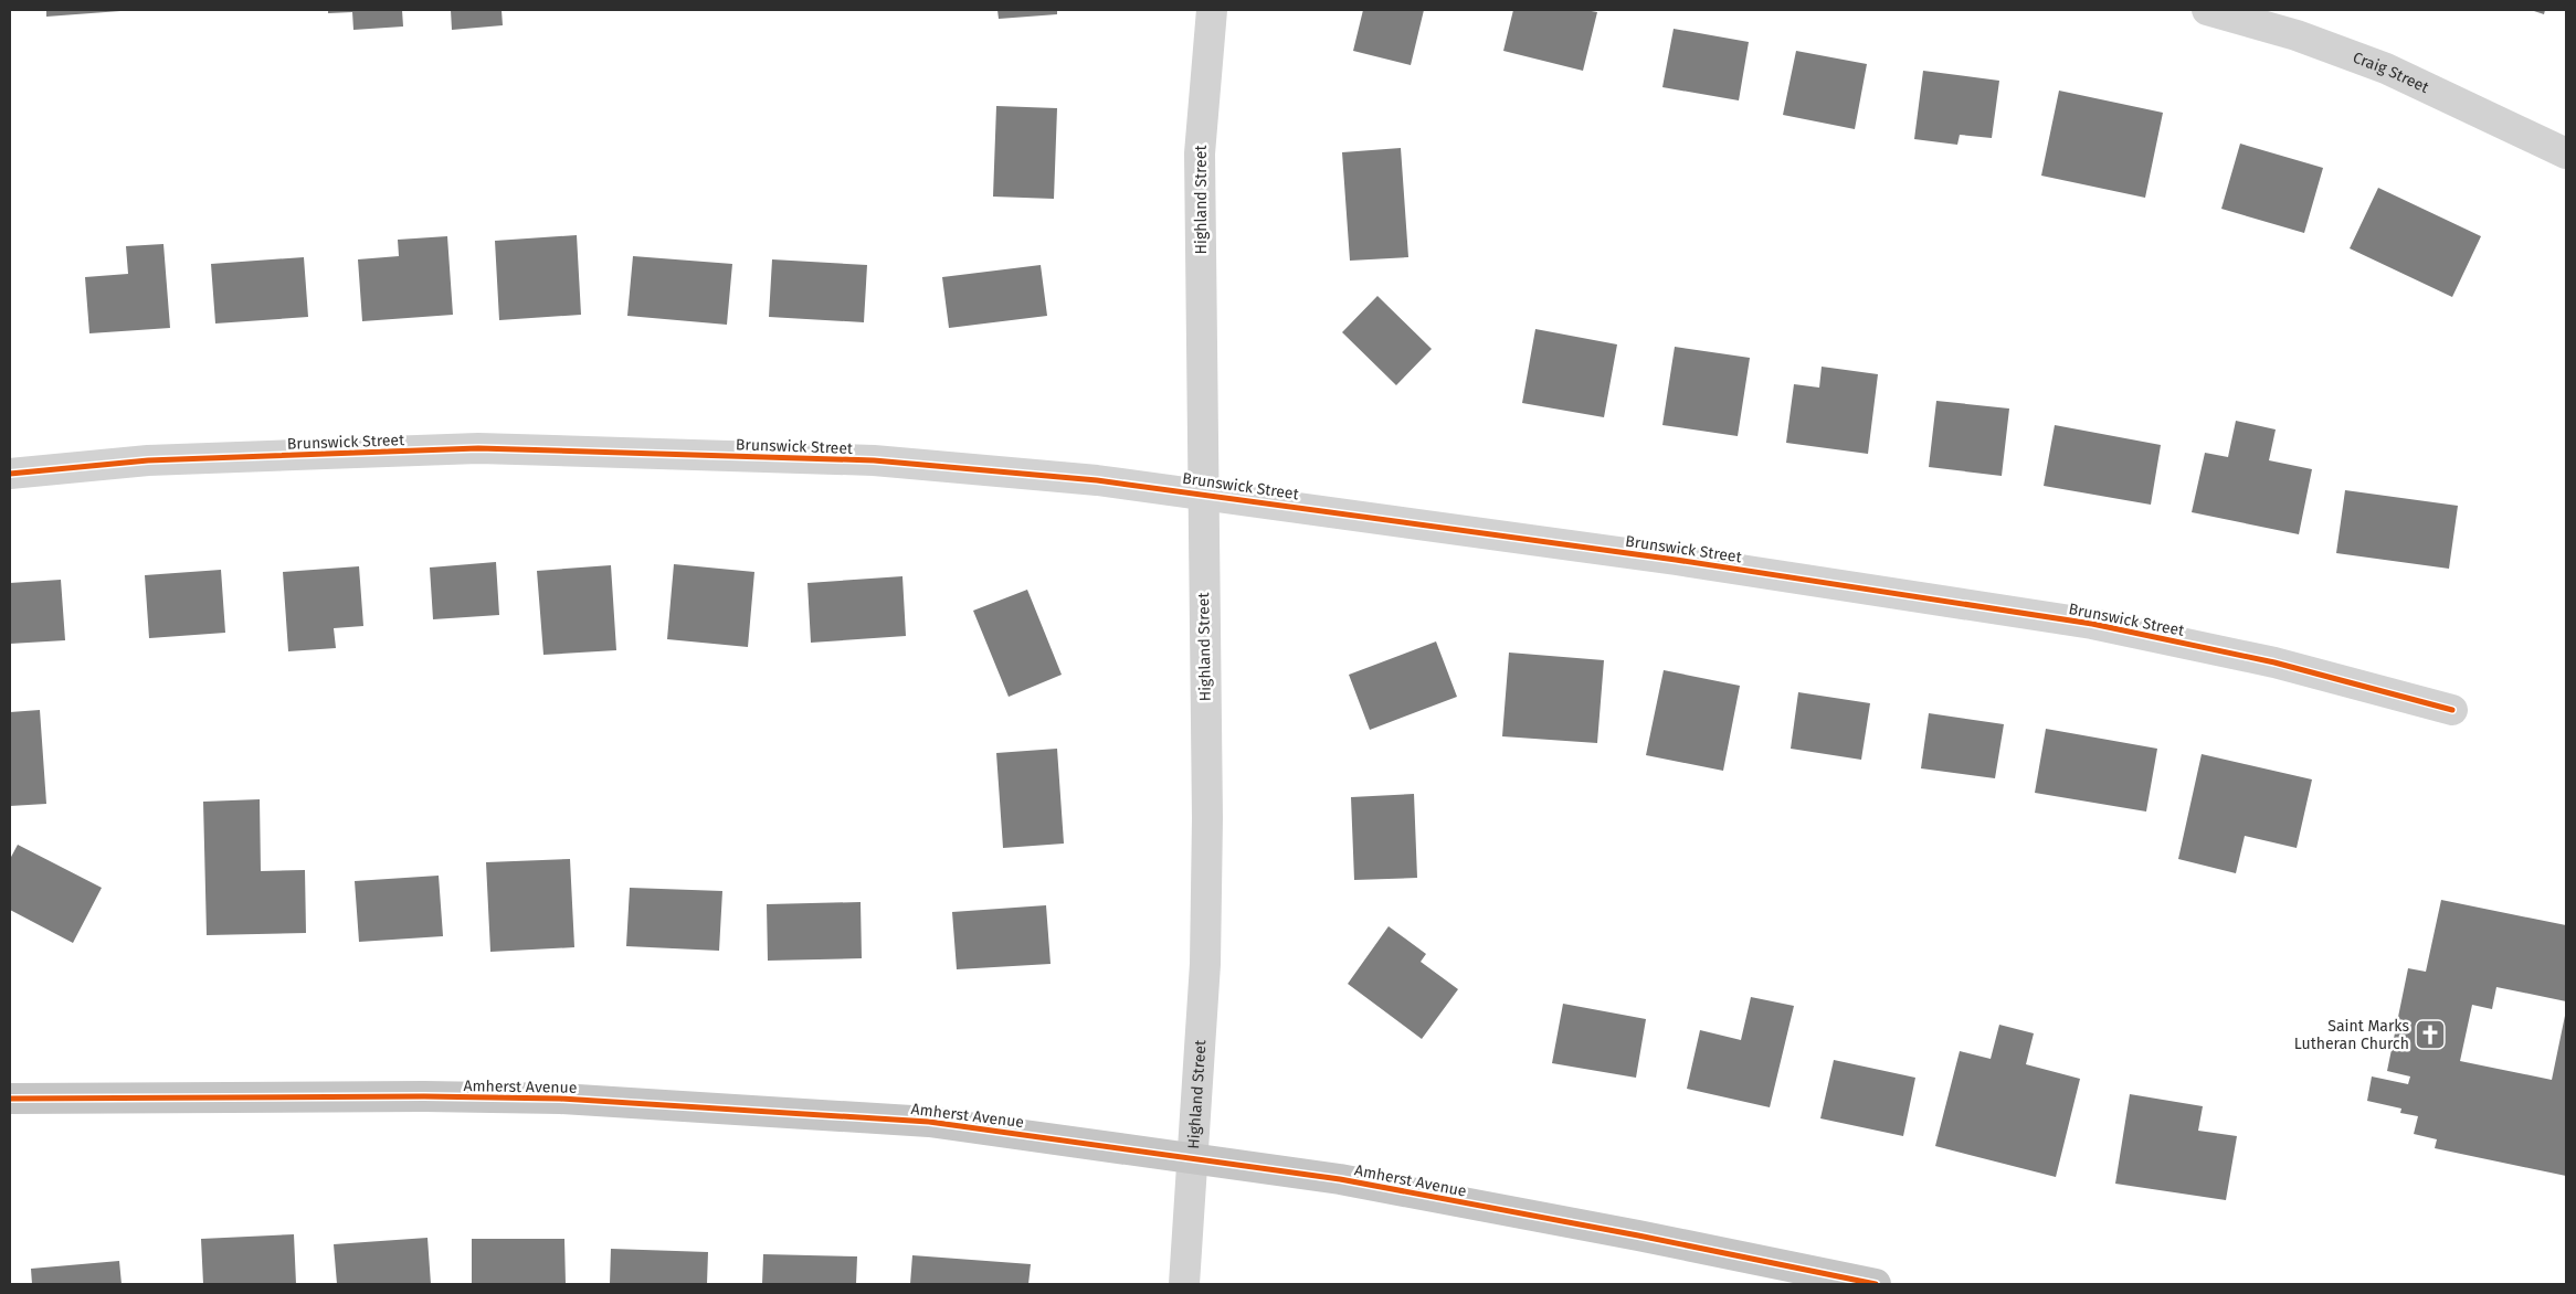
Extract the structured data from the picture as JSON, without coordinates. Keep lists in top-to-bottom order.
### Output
{
  "streets": {
    "main road": ["Amherst Avenue"],
    "street": ["Craig Street", "Highland Street", "Brunswick Street"]
  },
  "crossings": [
    ["Highland Street", "Brunswick Street"],
    ["Highland Street", "Amherst Avenue"]
  ],
  "places": {
    "church": ["Saint Marks Lutheran Church"]
  }
}
